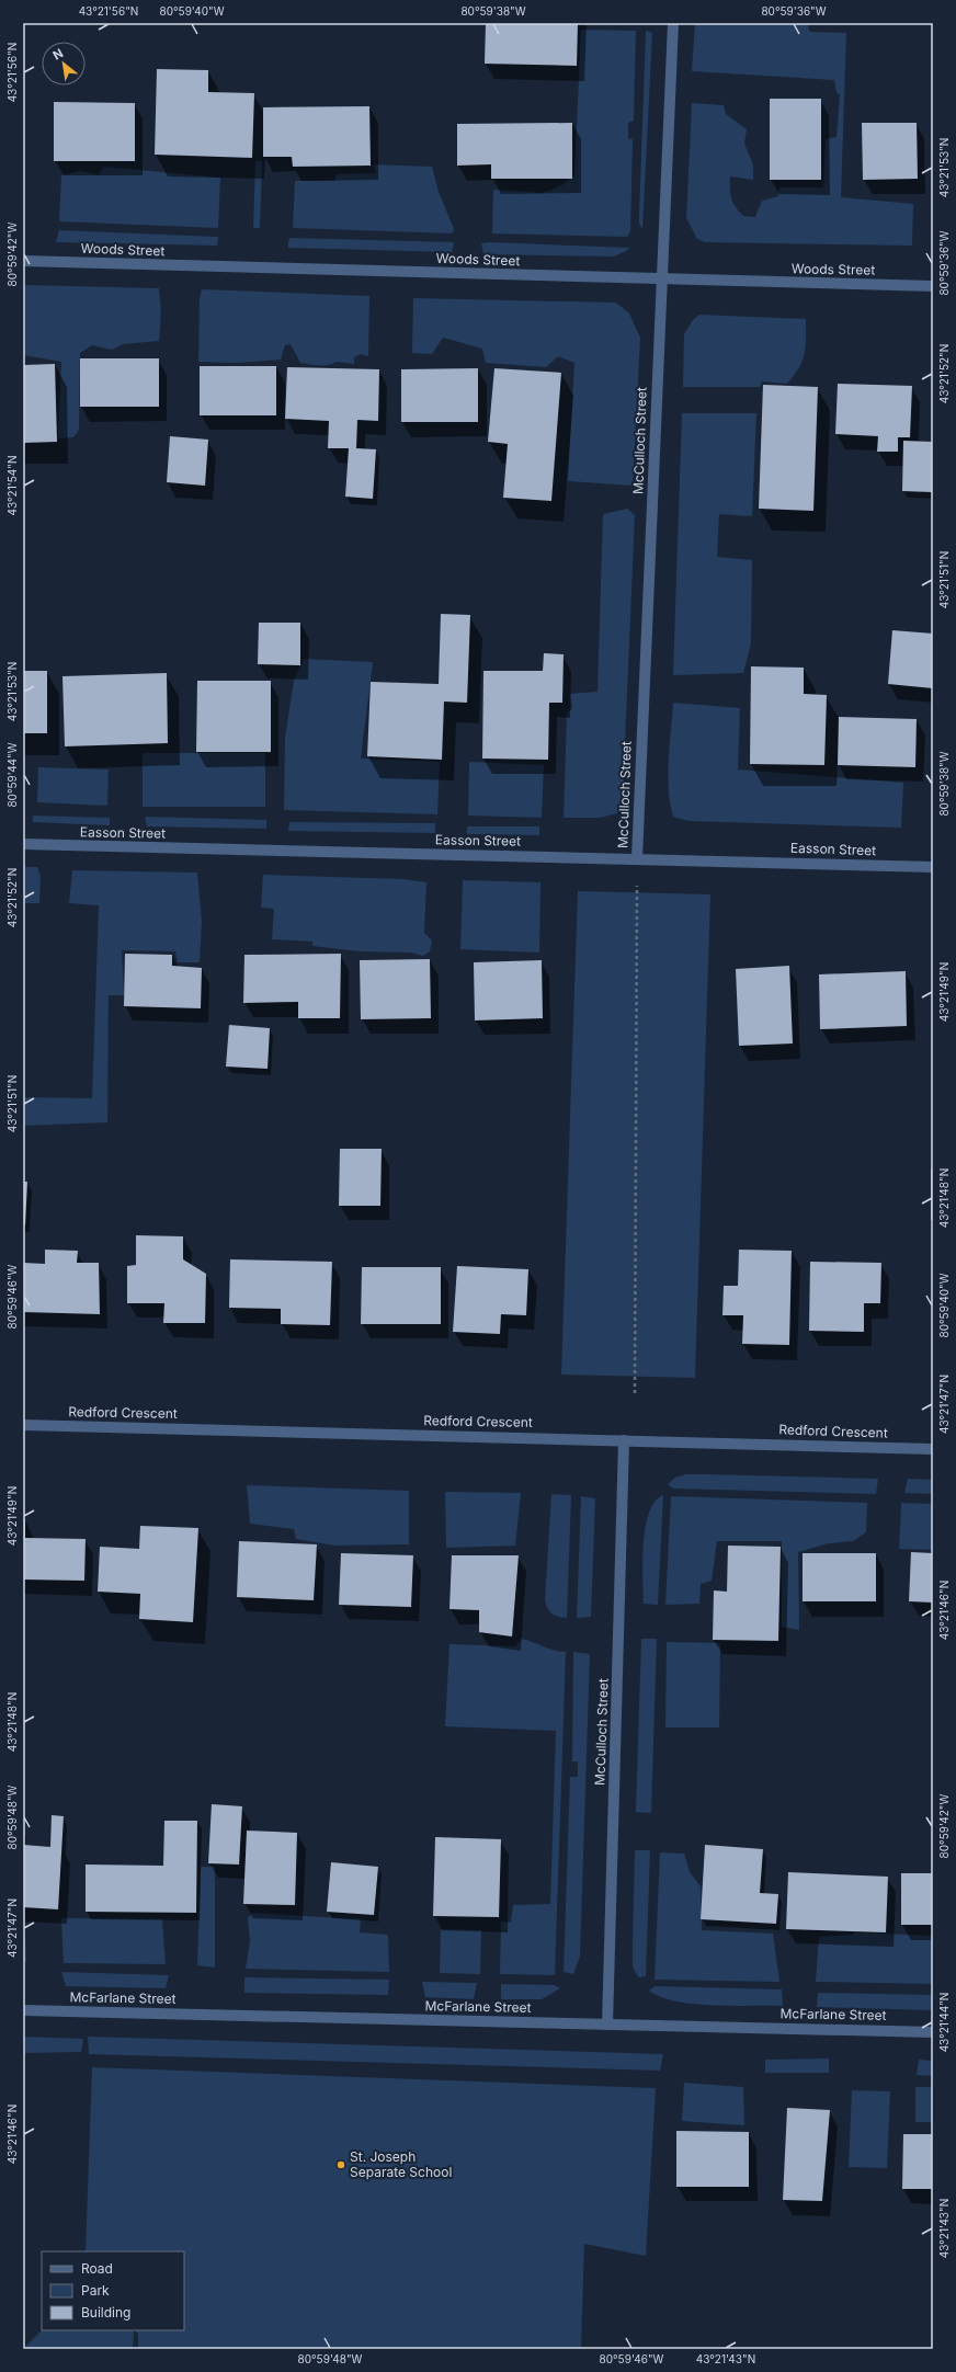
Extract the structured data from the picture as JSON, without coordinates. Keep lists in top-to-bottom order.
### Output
{
  "streets": {
    "street": [
      "Woods Street",
      "McCulloch Street",
      "Easson Street",
      "Redford Crescent",
      "McFarlane Street"
    ]
  },
  "crossings": [
    ["Woods Street", "McCulloch Street"],
    ["McCulloch Street", "Easson Street"],
    ["McCulloch Street", "Redford Crescent"],
    ["McCulloch Street", "McFarlane Street"]
  ],
  "places": ["St. Joseph Separate School"],
  "legend": ["Road", "Park", "Building"],
  "north": "top left",
  "coordinates": [
    "43°21'56\"N",
    "80°59'40\"W",
    "80°59'38\"W",
    "80°59'36\"W",
    "43°21'53\"N",
    "80°59'42\"W",
    "43°21'52\"N",
    "43°21'54\"N",
    "43°21'51\"N",
    "80°59'44\"W",
    "43°21'49\"N",
    "43°21'48\"N",
    "80°59'46\"W",
    "43°21'47\"N",
    "43°21'46\"N",
    "80°59'48\"W",
    "43°21'44\"N",
    "43°21'43\"N"
  ]
}
